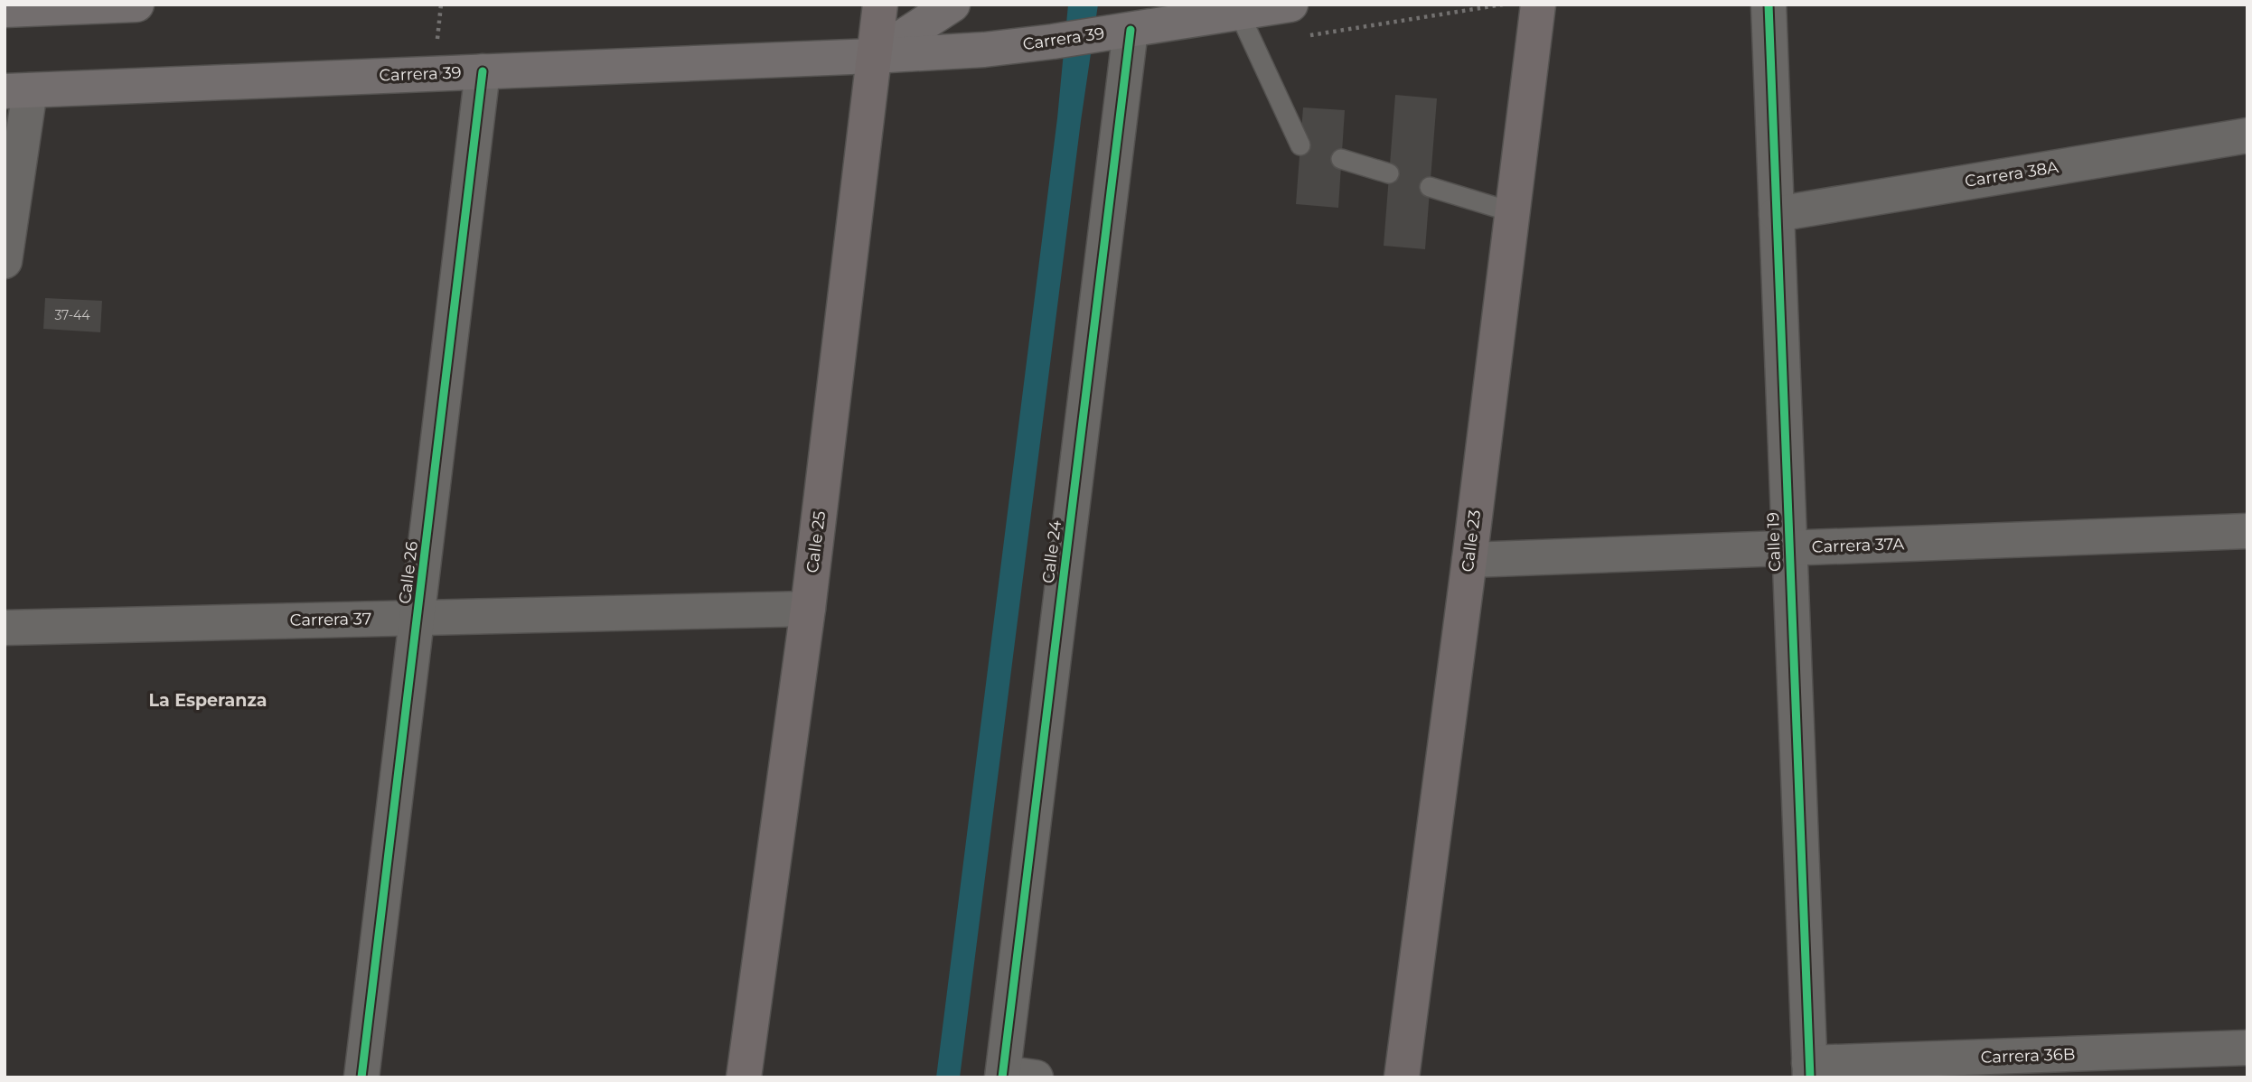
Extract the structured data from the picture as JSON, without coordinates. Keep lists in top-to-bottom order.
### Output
{
  "streets": {
    "main road": ["Carrera 39", "Calle 23", "Calle 25"],
    "street": [
      "Carrera 38A",
      "Calle 19",
      "Carrera 37A",
      "Calle 24",
      "Calle 26",
      "Carrera 37",
      "Carrera 36B"
    ]
  },
  "crossings": [
    ["Carrera 39", "Calle 25"],
    ["Carrera 39", "Calle 24"],
    ["Carrera 39", "Calle 26"],
    ["Carrera 38A", "Calle 19"],
    ["Calle 23", "Carrera 37A"],
    ["Calle 25", "Carrera 37"],
    ["Calle 19", "Carrera 37A"],
    ["Calle 19", "Carrera 36B"],
    ["Calle 26", "Carrera 37"]
  ],
  "districts": ["La Esperanza"],
  "house_numbers": ["37-44"]
}
